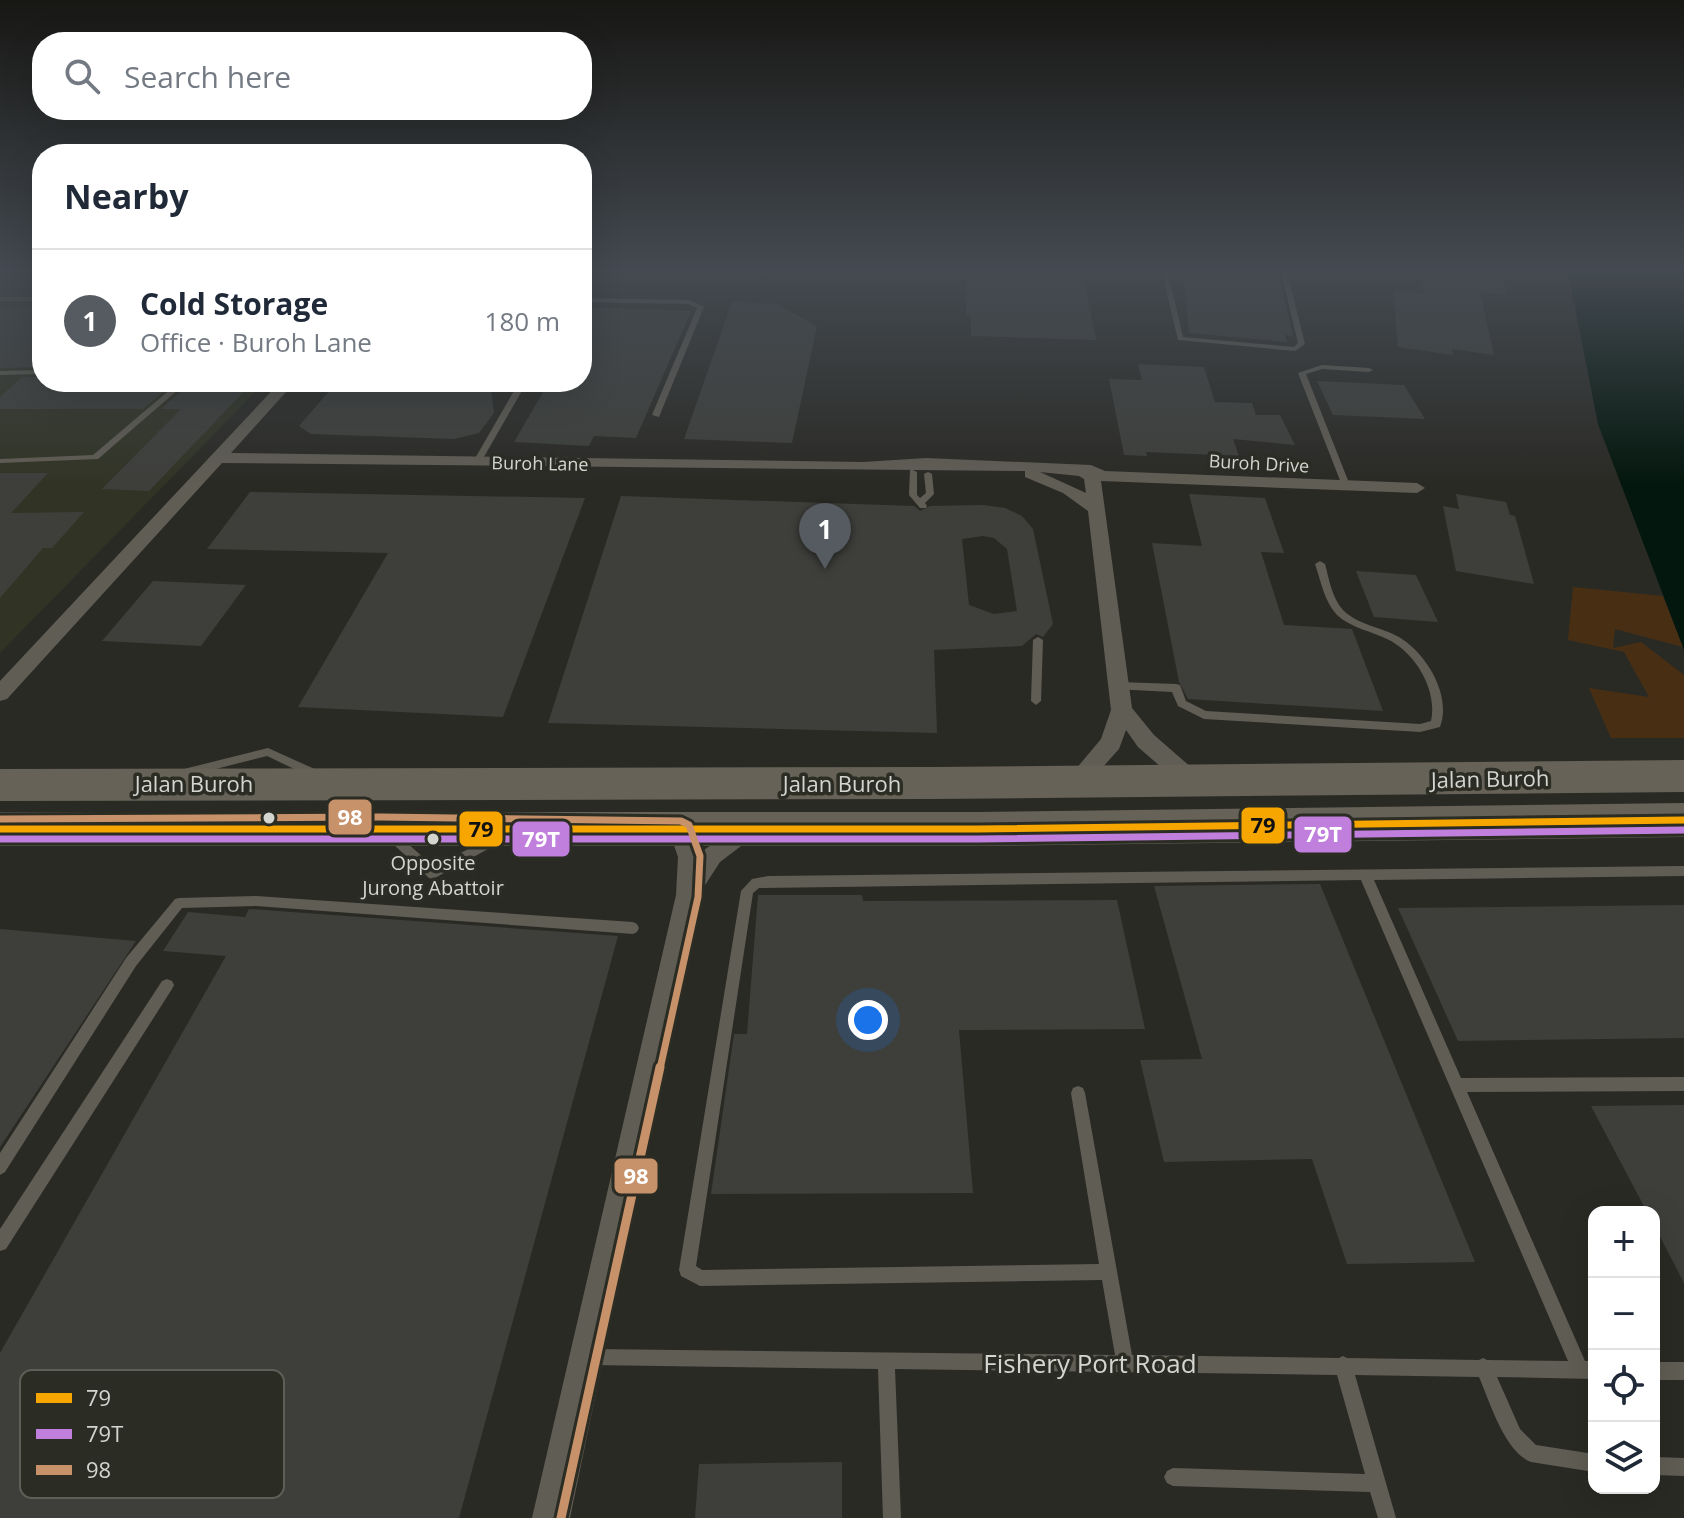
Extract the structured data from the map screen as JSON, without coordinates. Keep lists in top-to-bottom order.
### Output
{
  "streets": {
    "highway": ["Jalan Buroh"],
    "street": ["Buroh Lane", "Buroh Drive"],
    "lane": ["Fishery Port Road"]
  },
  "places": ["Opposite Jurong Abattoir"],
  "lines": ["transit line 98", "transit line 79", "transit line 79T"],
  "legend": ["79", "79T", "98"],
  "page": {
    "search": "Search here",
    "heading": "Nearby",
    "list": [
      {
        "mark": "1",
        "name": "Cold Storage",
        "note": "Office · Buroh Lane",
        "value": "180 m"
      }
    ],
    "pins": "1",
    "map_buttons": ["+", "−"]
  }
}
